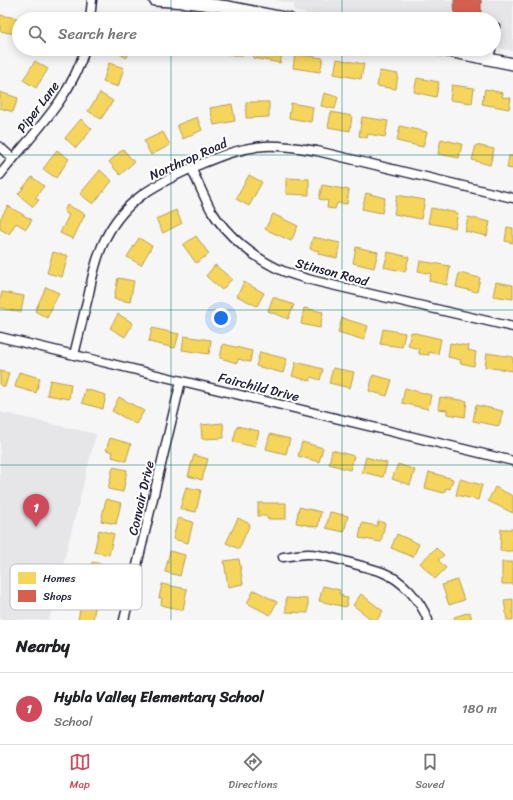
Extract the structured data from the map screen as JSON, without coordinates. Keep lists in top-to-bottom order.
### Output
{
  "streets": {
    "street": [
      "Piper Lane",
      "Northrop Road",
      "Stinson Road",
      "Fairchild Drive",
      "Convair Drive"
    ]
  },
  "crossings": [
    ["Northrop Road", "Stinson Road"],
    ["Northrop Road", "Fairchild Drive"],
    ["Fairchild Drive", "Convair Drive"]
  ],
  "legend": ["Homes", "Shops"],
  "page": {
    "search": "Search here",
    "pins": "1",
    "heading": "Nearby",
    "list": [
      {
        "mark": "1",
        "name": "Hybla Valley Elementary School",
        "note": "School",
        "value": "180 m"
      }
    ],
    "nav": ["Map", "Directions", "Saved"]
  }
}
